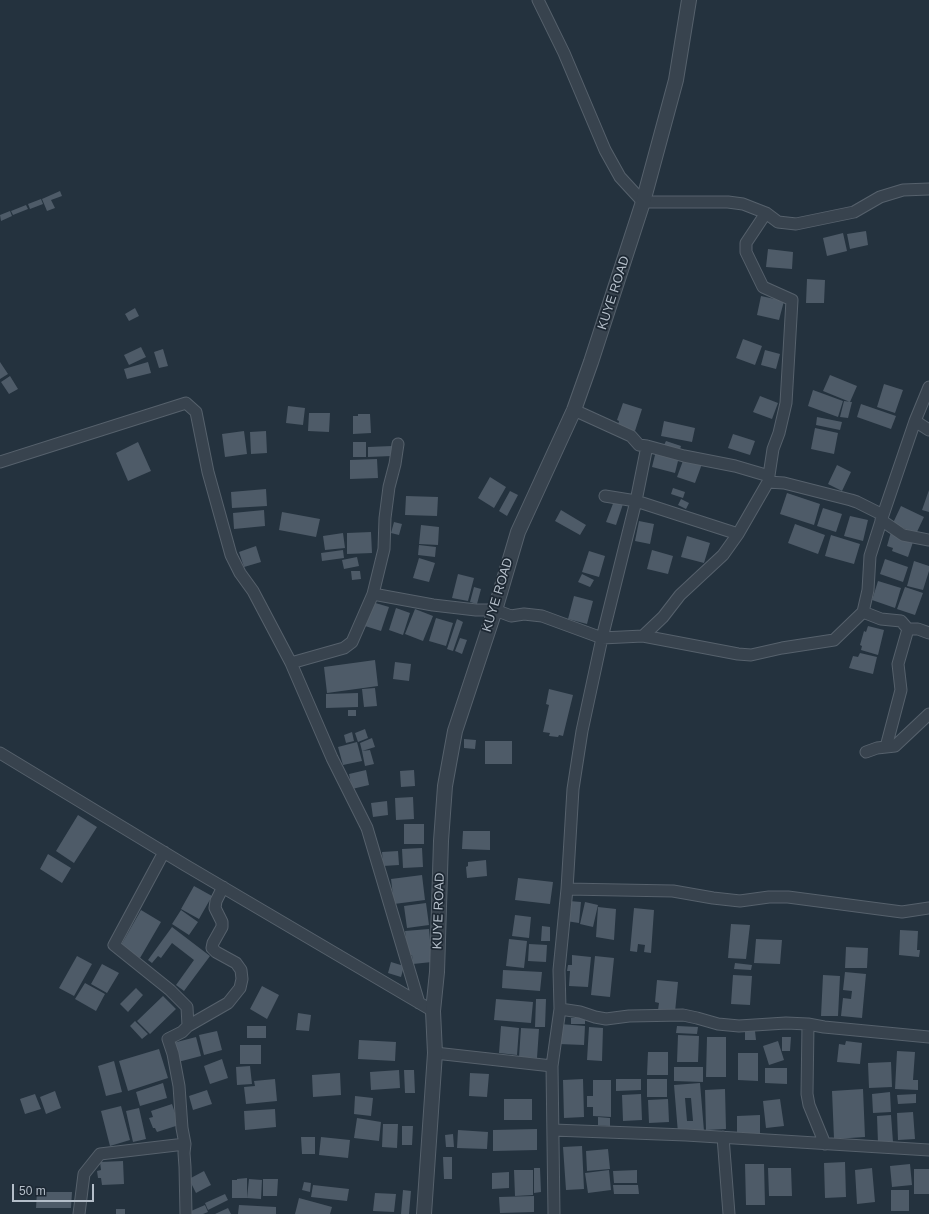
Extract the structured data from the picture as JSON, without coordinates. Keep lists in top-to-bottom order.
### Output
{
  "streets": {
    "street": ["KUYE ROAD"]
  },
  "scale_bar": "50 m"
}
